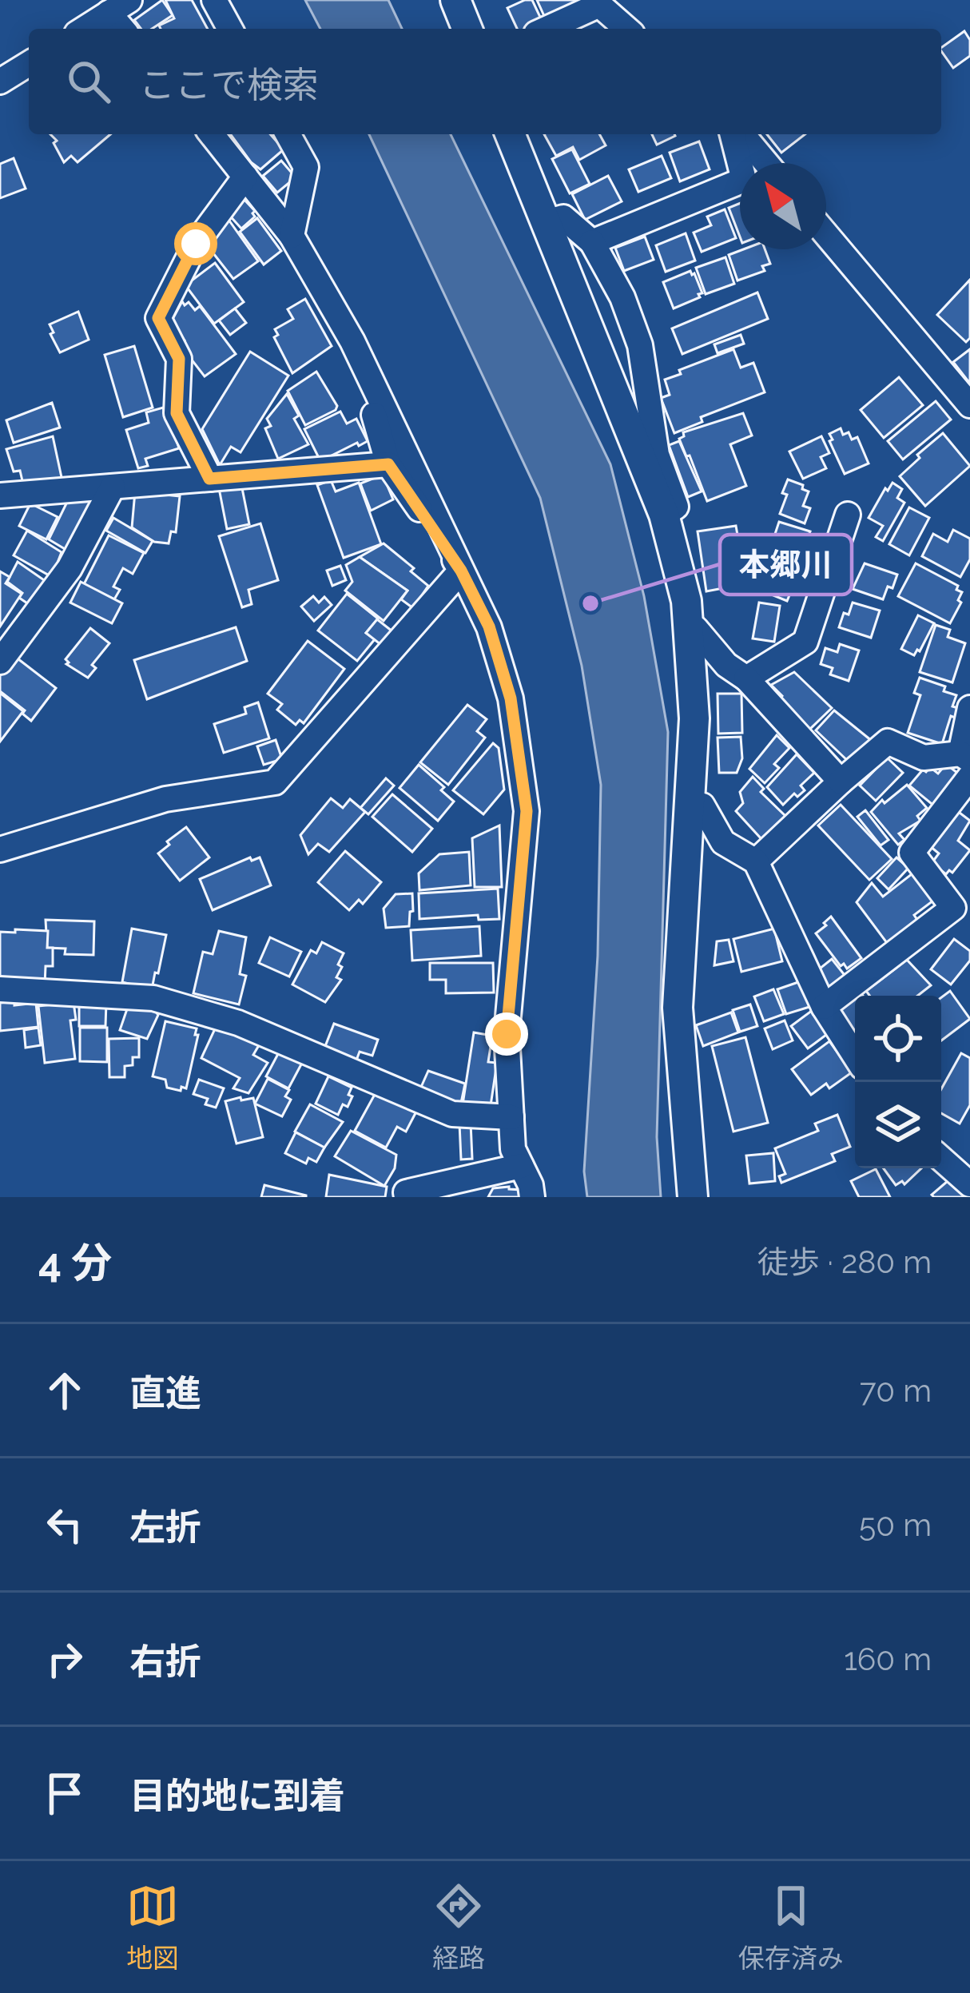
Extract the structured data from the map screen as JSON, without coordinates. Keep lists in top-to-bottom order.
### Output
{
  "places": ["本郷川"],
  "north": "top left",
  "page": {
    "search": "ここで検索",
    "heading": ["4 分", "徒歩 · 280 m"],
    "list": [
      ["直進", "70 m"],
      ["左折", "50 m"],
      ["右折", "160 m"],
      "目的地に到着"
    ],
    "nav": ["地図", "経路", "保存済み"]
  }
}
